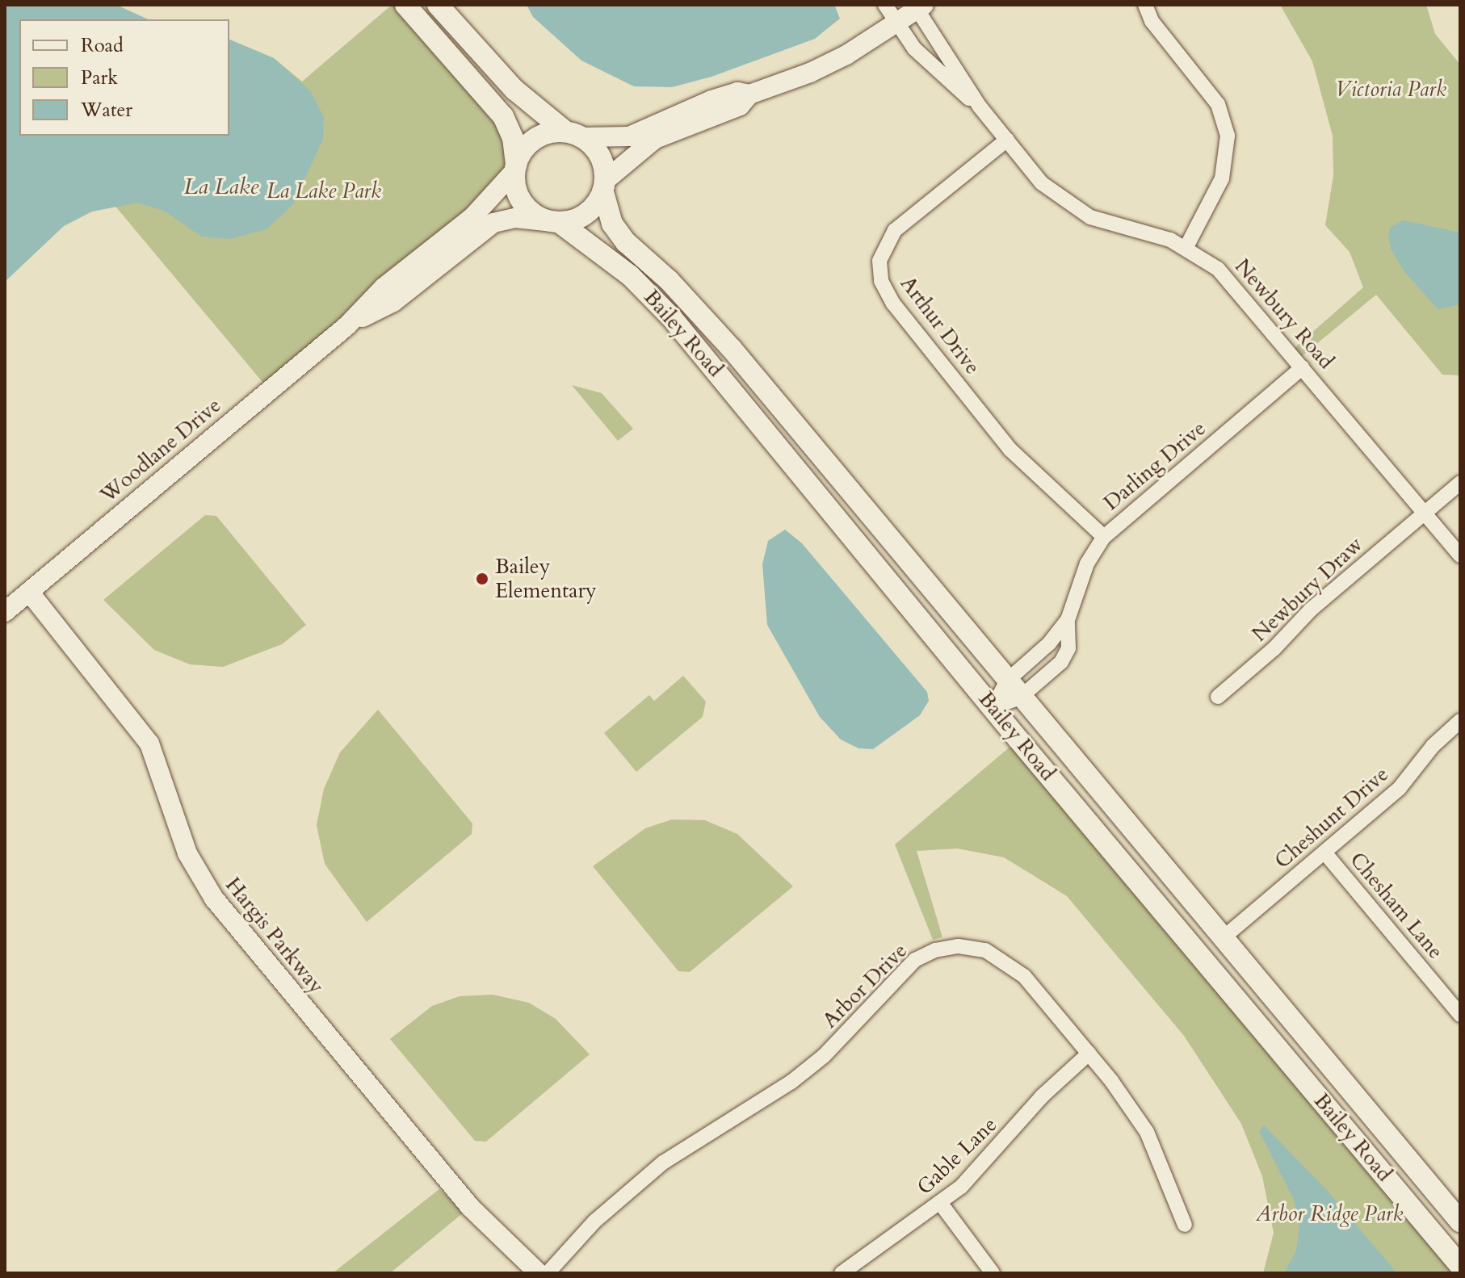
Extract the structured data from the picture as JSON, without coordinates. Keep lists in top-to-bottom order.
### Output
{
  "streets": {
    "main road": ["Bailey Road"],
    "street": [
      "Newbury Road",
      "Arthur Drive",
      "Woodlane Drive",
      "Darling Drive",
      "Newbury Draw",
      "Cheshunt Drive",
      "Chesham Lane",
      "Hargis Parkway",
      "Arbor Drive",
      "Gable Lane"
    ]
  },
  "crossings": [
    ["Newbury Road", "Arthur Drive"],
    ["Newbury Road", "Darling Drive"],
    ["Newbury Road", "Newbury Draw"],
    ["Arthur Drive", "Darling Drive"],
    ["Bailey Road", "Woodlane Drive"],
    ["Bailey Road", "Darling Drive"],
    ["Bailey Road", "Cheshunt Drive"],
    ["Woodlane Drive", "Hargis Parkway"],
    ["Cheshunt Drive", "Chesham Lane"],
    ["Arbor Drive", "Gable Lane"]
  ],
  "water": ["La Lake"],
  "parks": ["Victoria Park", "La Lake Park", "Arbor Ridge Park"],
  "places": ["Bailey Elementary"],
  "legend": ["Road", "Park", "Water"]
}
